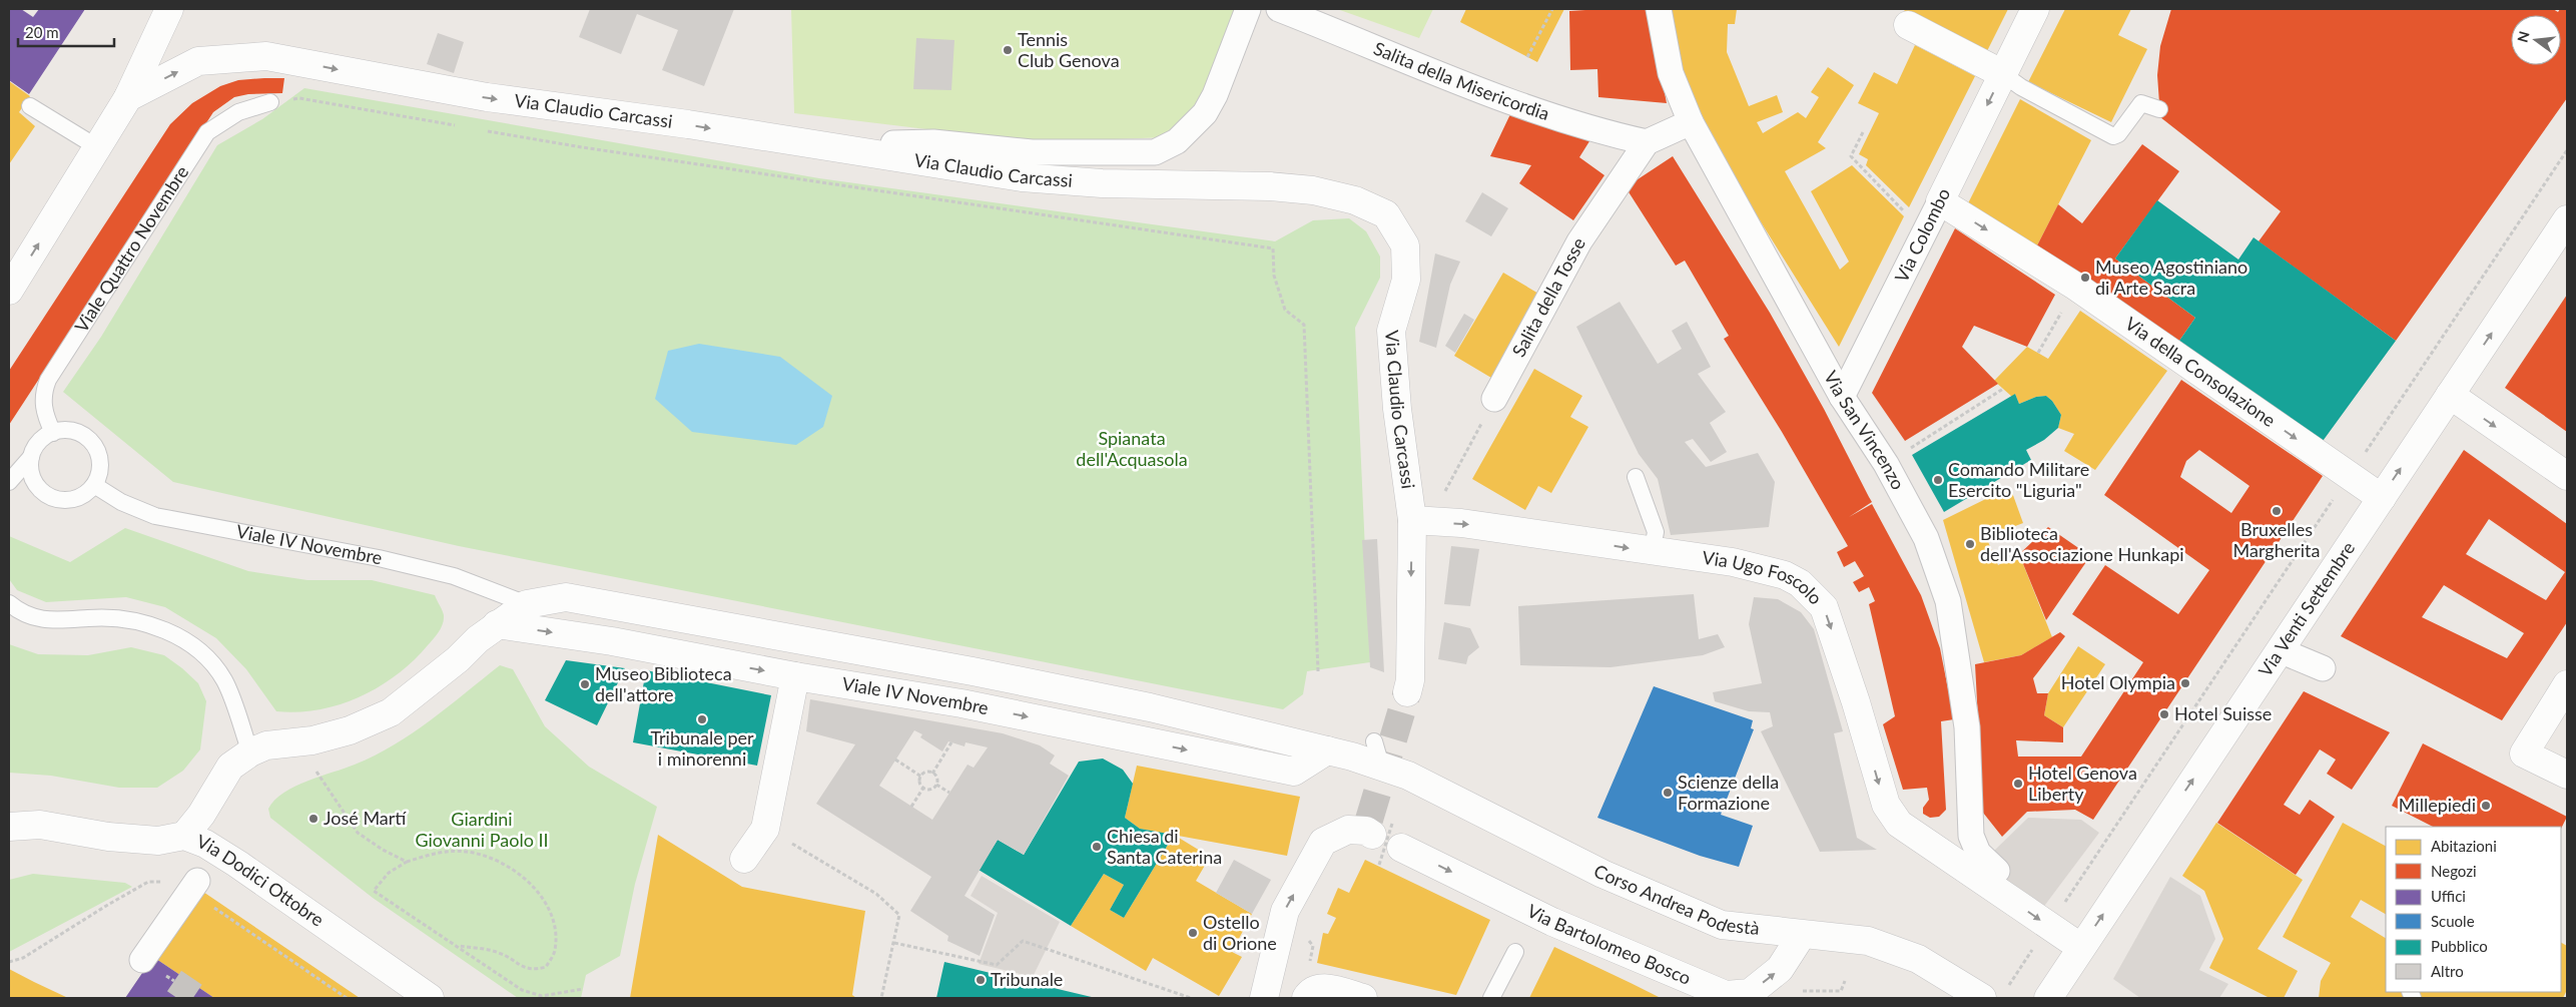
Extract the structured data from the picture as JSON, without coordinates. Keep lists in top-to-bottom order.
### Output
{
  "streets": {
    "street": [
      "Salita della Misericordia",
      "Via Claudio Carcassi",
      "Via Colombo",
      "Salita della Tosse",
      "Via della Consolazione",
      "Via San Vincenzo",
      "Viale IV Novembre",
      "Via Ugo Foscolo",
      "Via Venti Settembre",
      "Via Dodici Ottobre",
      "Corso Andrea Podestà",
      "Via Bartolomeo Bosco"
    ],
    "lane": ["Viale Quattro Novembre"]
  },
  "crossings": [
    ["Salita della Misericordia", "Salita della Tosse"],
    ["Via Claudio Carcassi", "Via Ugo Foscolo"],
    ["Via Colombo", "Via della Consolazione"],
    ["Via Colombo", "Via San Vincenzo"],
    ["Viale Quattro Novembre", "Viale IV Novembre"],
    ["Via della Consolazione", "Via Venti Settembre"],
    ["Via San Vincenzo", "Via Ugo Foscolo"],
    ["Via San Vincenzo", "Via Venti Settembre"],
    ["Viale IV Novembre", "Via Dodici Ottobre"],
    ["Viale IV Novembre", "Corso Andrea Podestà"],
    ["Corso Andrea Podestà", "Via Bartolomeo Bosco"]
  ],
  "one_way": [
    "Via della Consolazione",
    "Via Ugo Foscolo",
    "Via Venti Settembre",
    "Via Bartolomeo Bosco"
  ],
  "parks": ["Spianata dell'Acquasola", "Giardini Giovanni Paolo II"],
  "places": [
    "Tennis Club Genova",
    "Museo Agostiniano di Arte Sacra",
    "Comando Militare Esercito \"Liguria\"",
    "Bruxelles Margherita",
    "Biblioteca dell'Associazione Hunkapi",
    "Hotel Olympia",
    "Museo Biblioteca dell'attore",
    "Hotel Suisse",
    "Tribunale per i minorenni",
    "Hotel Genova Liberty",
    "Scienze della Formazione",
    "Millepiedi",
    "José Martí",
    "Chiesa di Santa Caterina",
    "Ostello di Orione",
    "Tribunale"
  ],
  "legend": [
    "Abitazioni",
    "Negozi",
    "Uffici",
    "Scuole",
    "Pubblico",
    "Altro"
  ],
  "scale_bar": "20 m",
  "north": "left"
}
